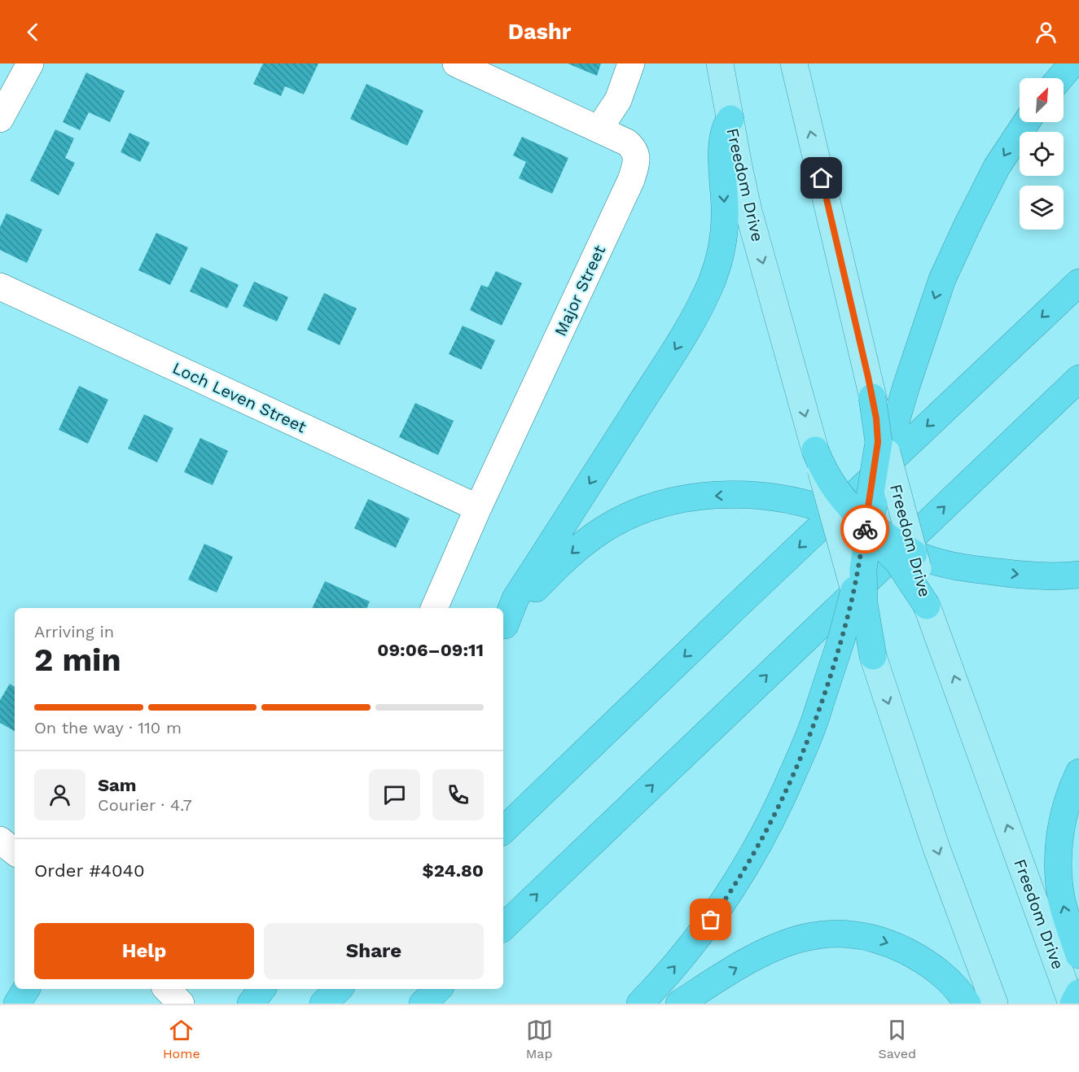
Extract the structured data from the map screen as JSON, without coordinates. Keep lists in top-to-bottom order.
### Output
{
  "streets": {
    "main road": ["Freedom Drive"],
    "street": ["Major Street", "Loch Leven Street"]
  },
  "crossings": [
    ["Major Street", "Loch Leven Street"]
  ],
  "north": "top right",
  "page": {
    "header": "Dashr",
    "heading": ["2 min", "Arriving in", "09:06–09:11"],
    "panel": [
      "Sam",
      "Courier · 4.7",
      "Order #4040",
      "$24.80"
    ],
    "bar": "On the way · 110 m",
    "buttons": ["Help", "Share"],
    "tabs": ["Home", "Map", "Saved"]
  }
}
